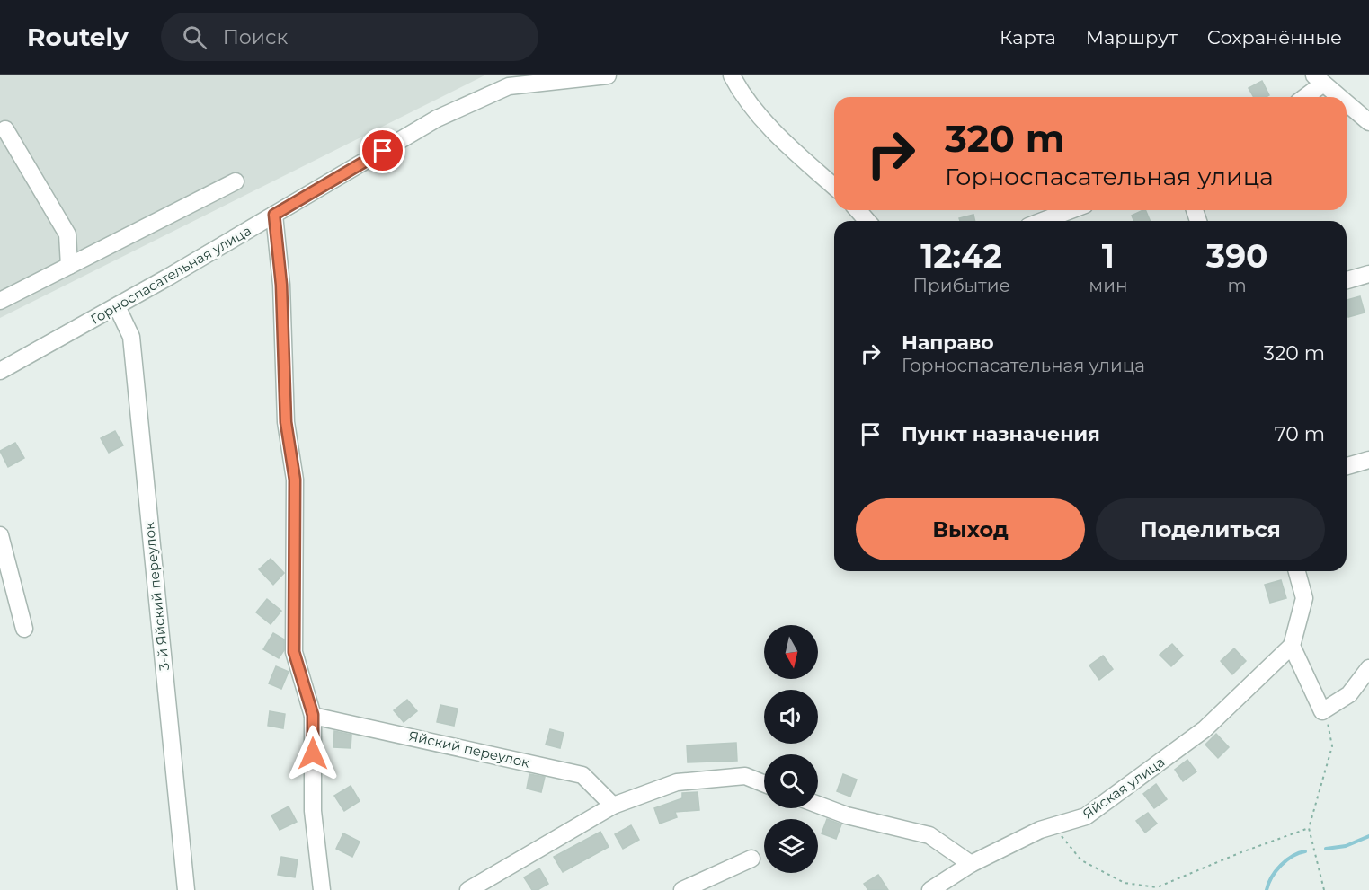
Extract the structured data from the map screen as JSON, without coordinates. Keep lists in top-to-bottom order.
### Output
{
  "streets": {
    "street": [
      "Горноспасательная улица",
      "3-й Яйский переулок",
      "Яйский переулок",
      "Яйская улица"
    ]
  },
  "crossings": [
    ["Горноспасательная улица", "3-й Яйский переулок"]
  ],
  "north": "bottom",
  "page": {
    "header": "Routely",
    "search": "Поиск",
    "nav": ["Карта", "Маршрут", "Сохранённые"],
    "turn": ["320 m", "Горноспасательная улица"],
    "eta": [
      "12:42",
      "Прибытие",
      "1",
      "мин",
      "390",
      "m"
    ],
    "list": [
      {
        "name": "Направо",
        "note": "Горноспасательная улица",
        "value": "320 m"
      },
      {
        "name": "Пункт назначения",
        "value": "70 m"
      }
    ],
    "buttons": ["Выход", "Поделиться"]
  }
}
